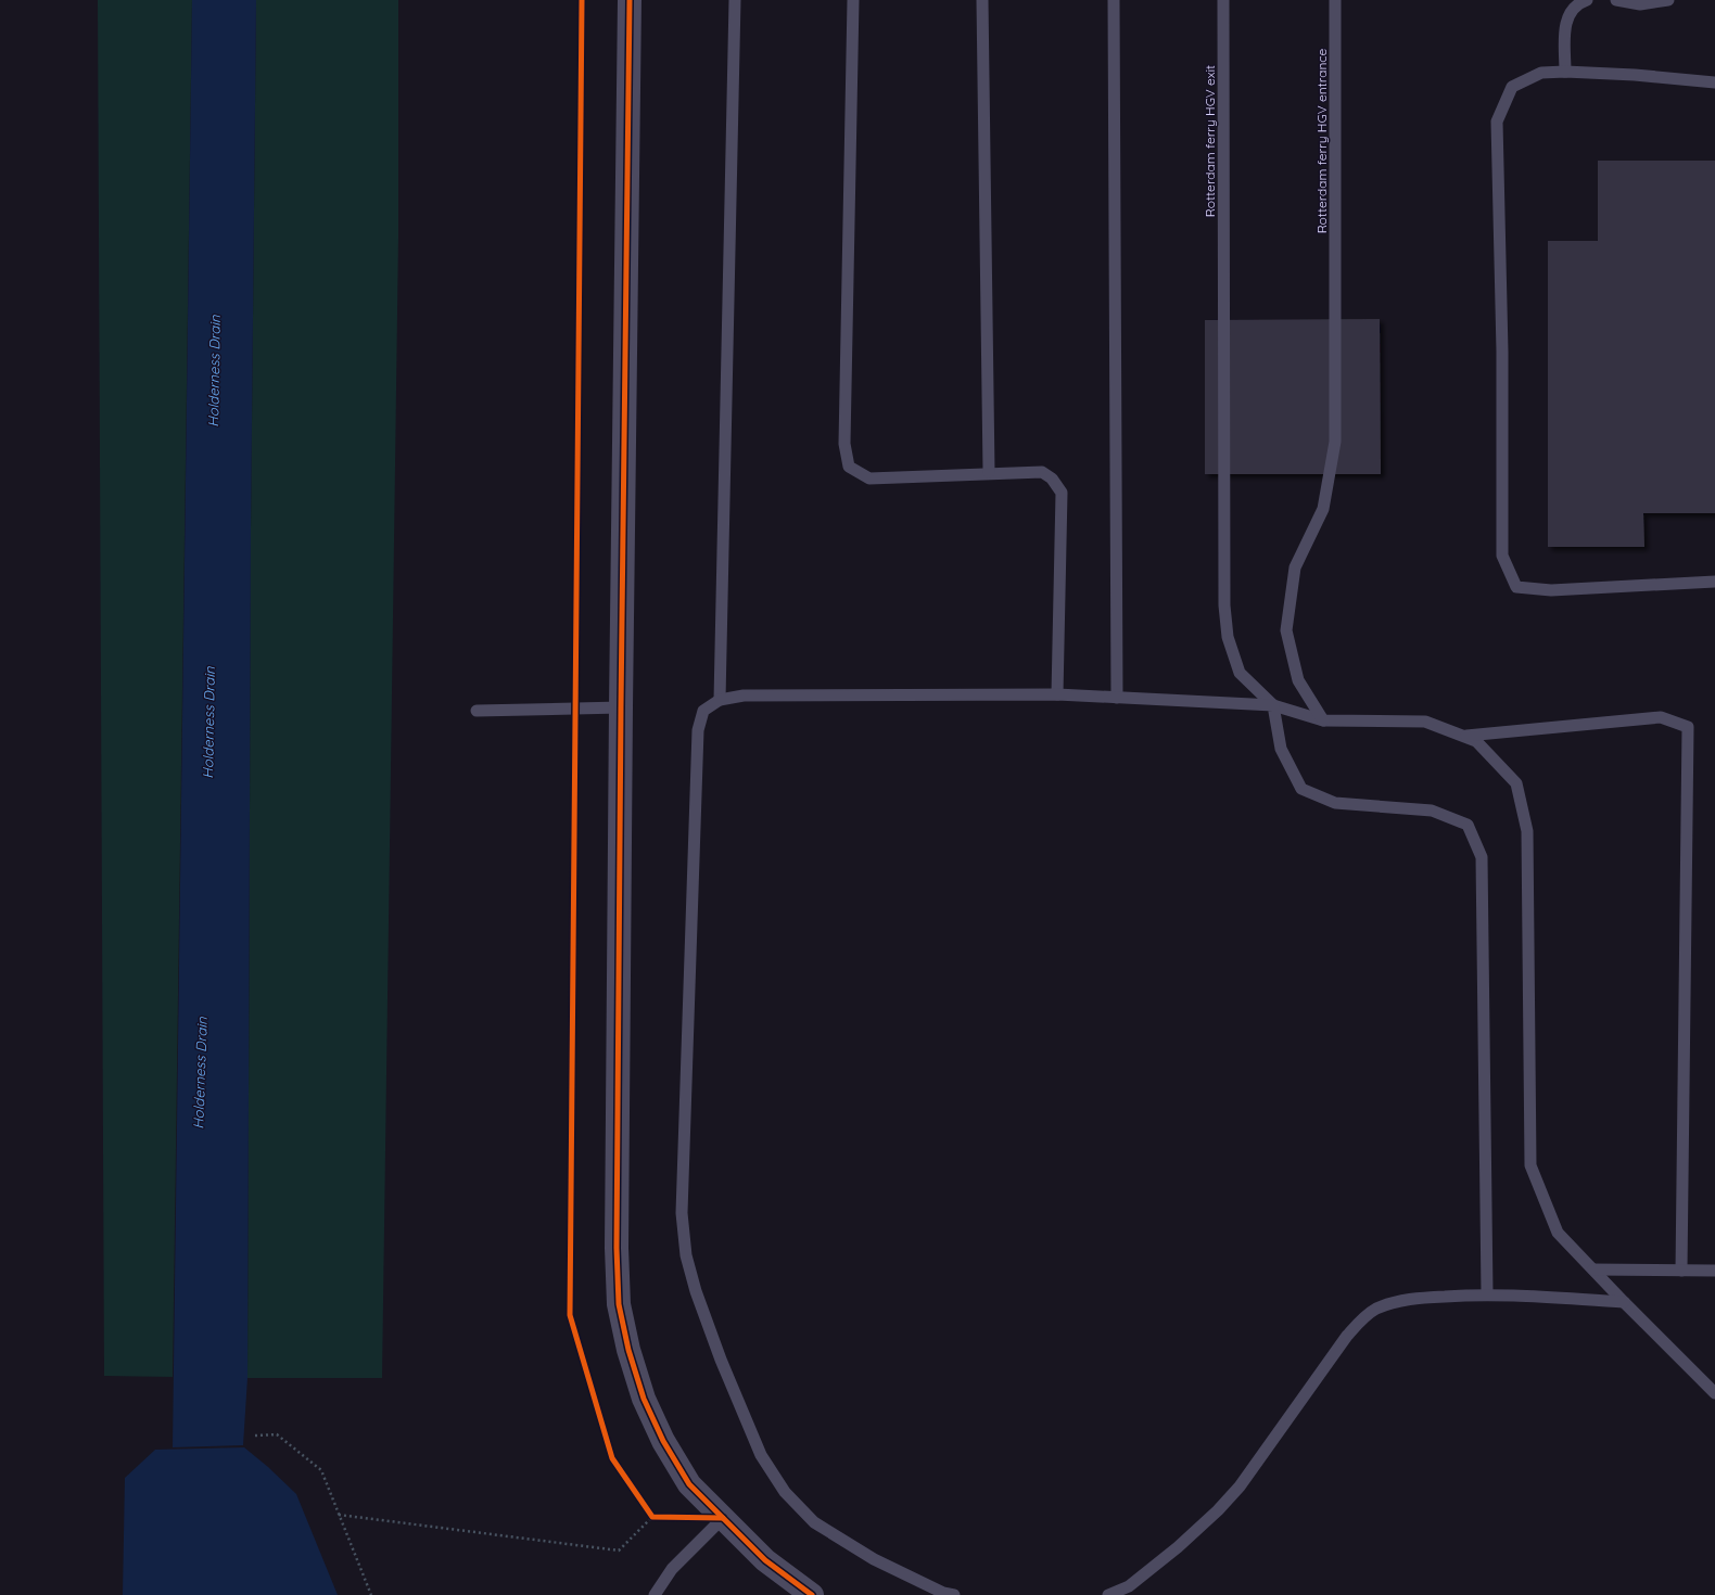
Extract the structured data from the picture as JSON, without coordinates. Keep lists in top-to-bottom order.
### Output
{
  "streets": {
    "lane": ["Rotterdam ferry HGV exit", "Rotterdam ferry HGV entrance"]
  },
  "water": ["Holderness Drain"]
}
